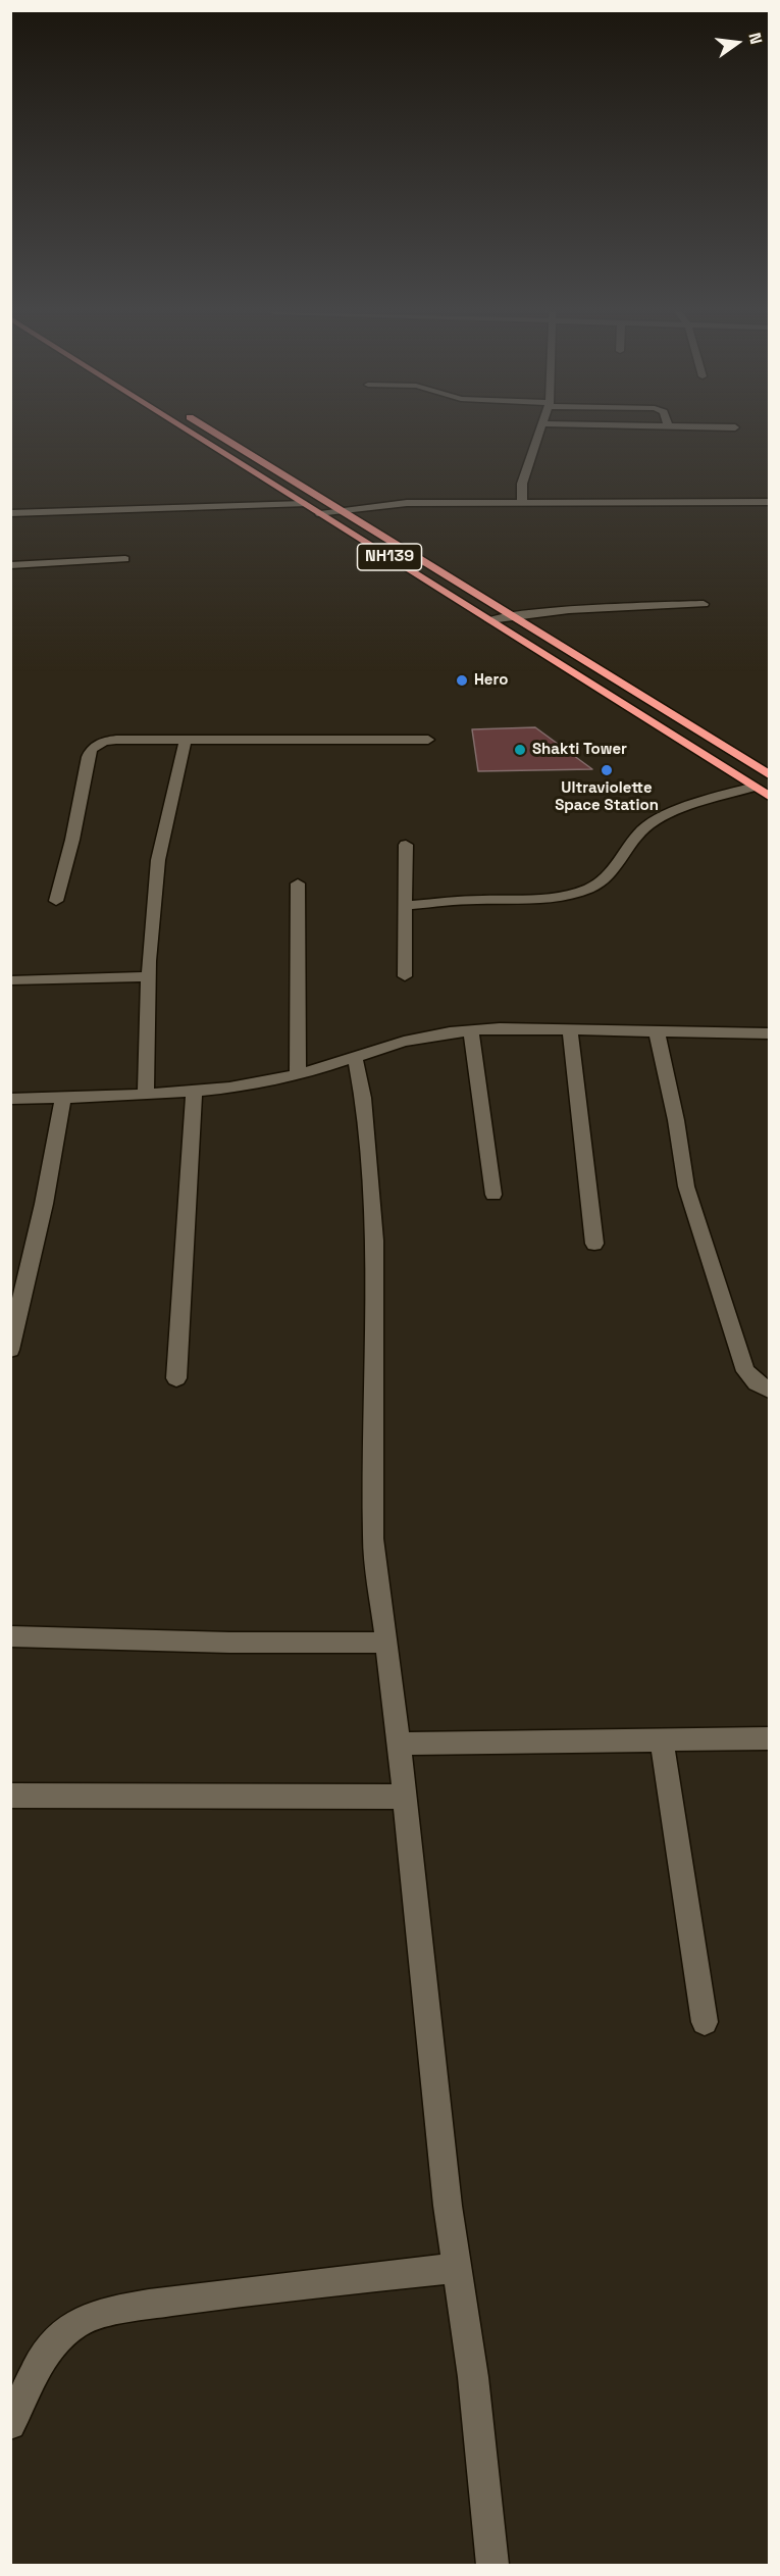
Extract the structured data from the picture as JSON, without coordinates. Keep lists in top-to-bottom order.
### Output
{
  "streets": {
    "highway": ["NH139"]
  },
  "places": ["Hero", "Shakti Tower", "Ultraviolette Space Station"],
  "north": "right"
}
